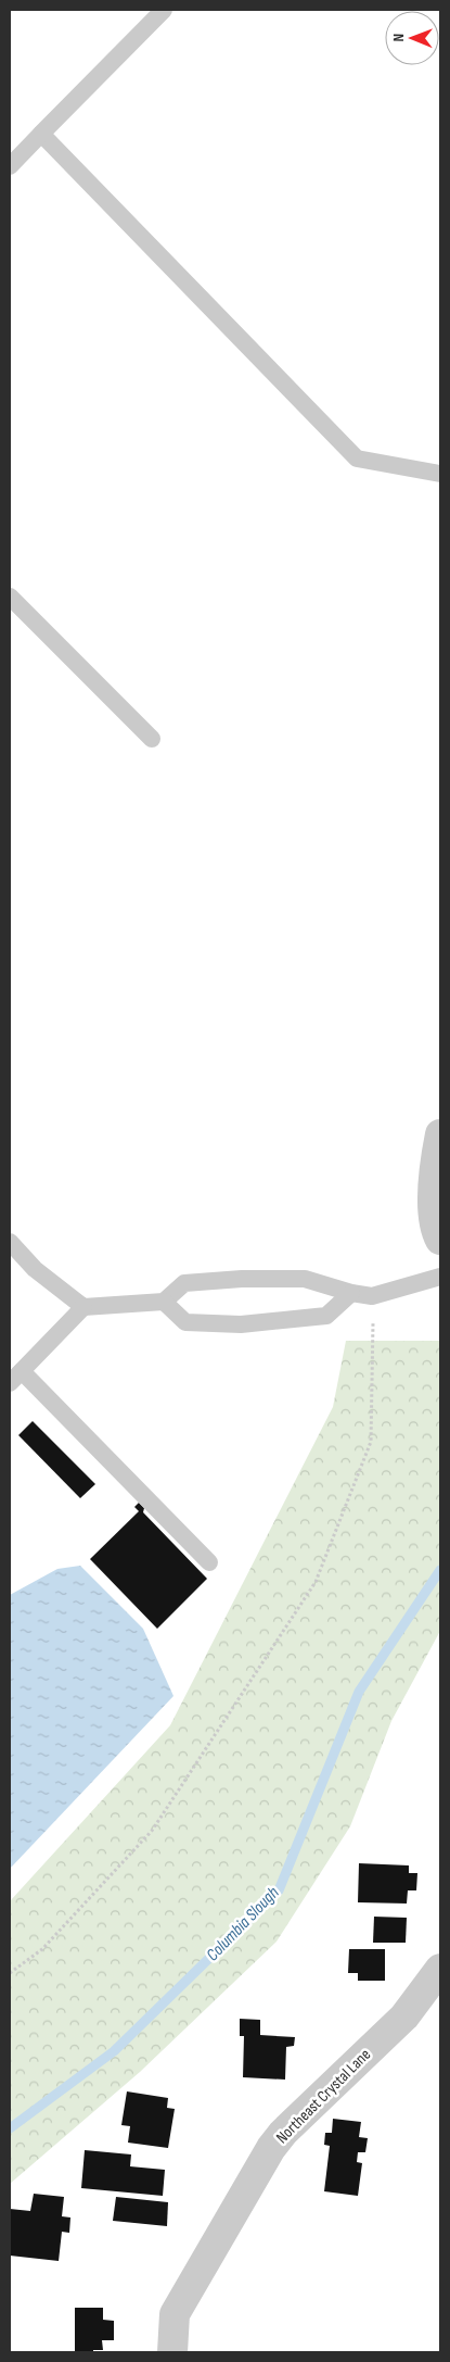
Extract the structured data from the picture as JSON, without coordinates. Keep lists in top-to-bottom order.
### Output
{
  "streets": {
    "street": ["Northeast Crystal Lane"]
  },
  "water": ["Columbia Slough"],
  "north": "left"
}
